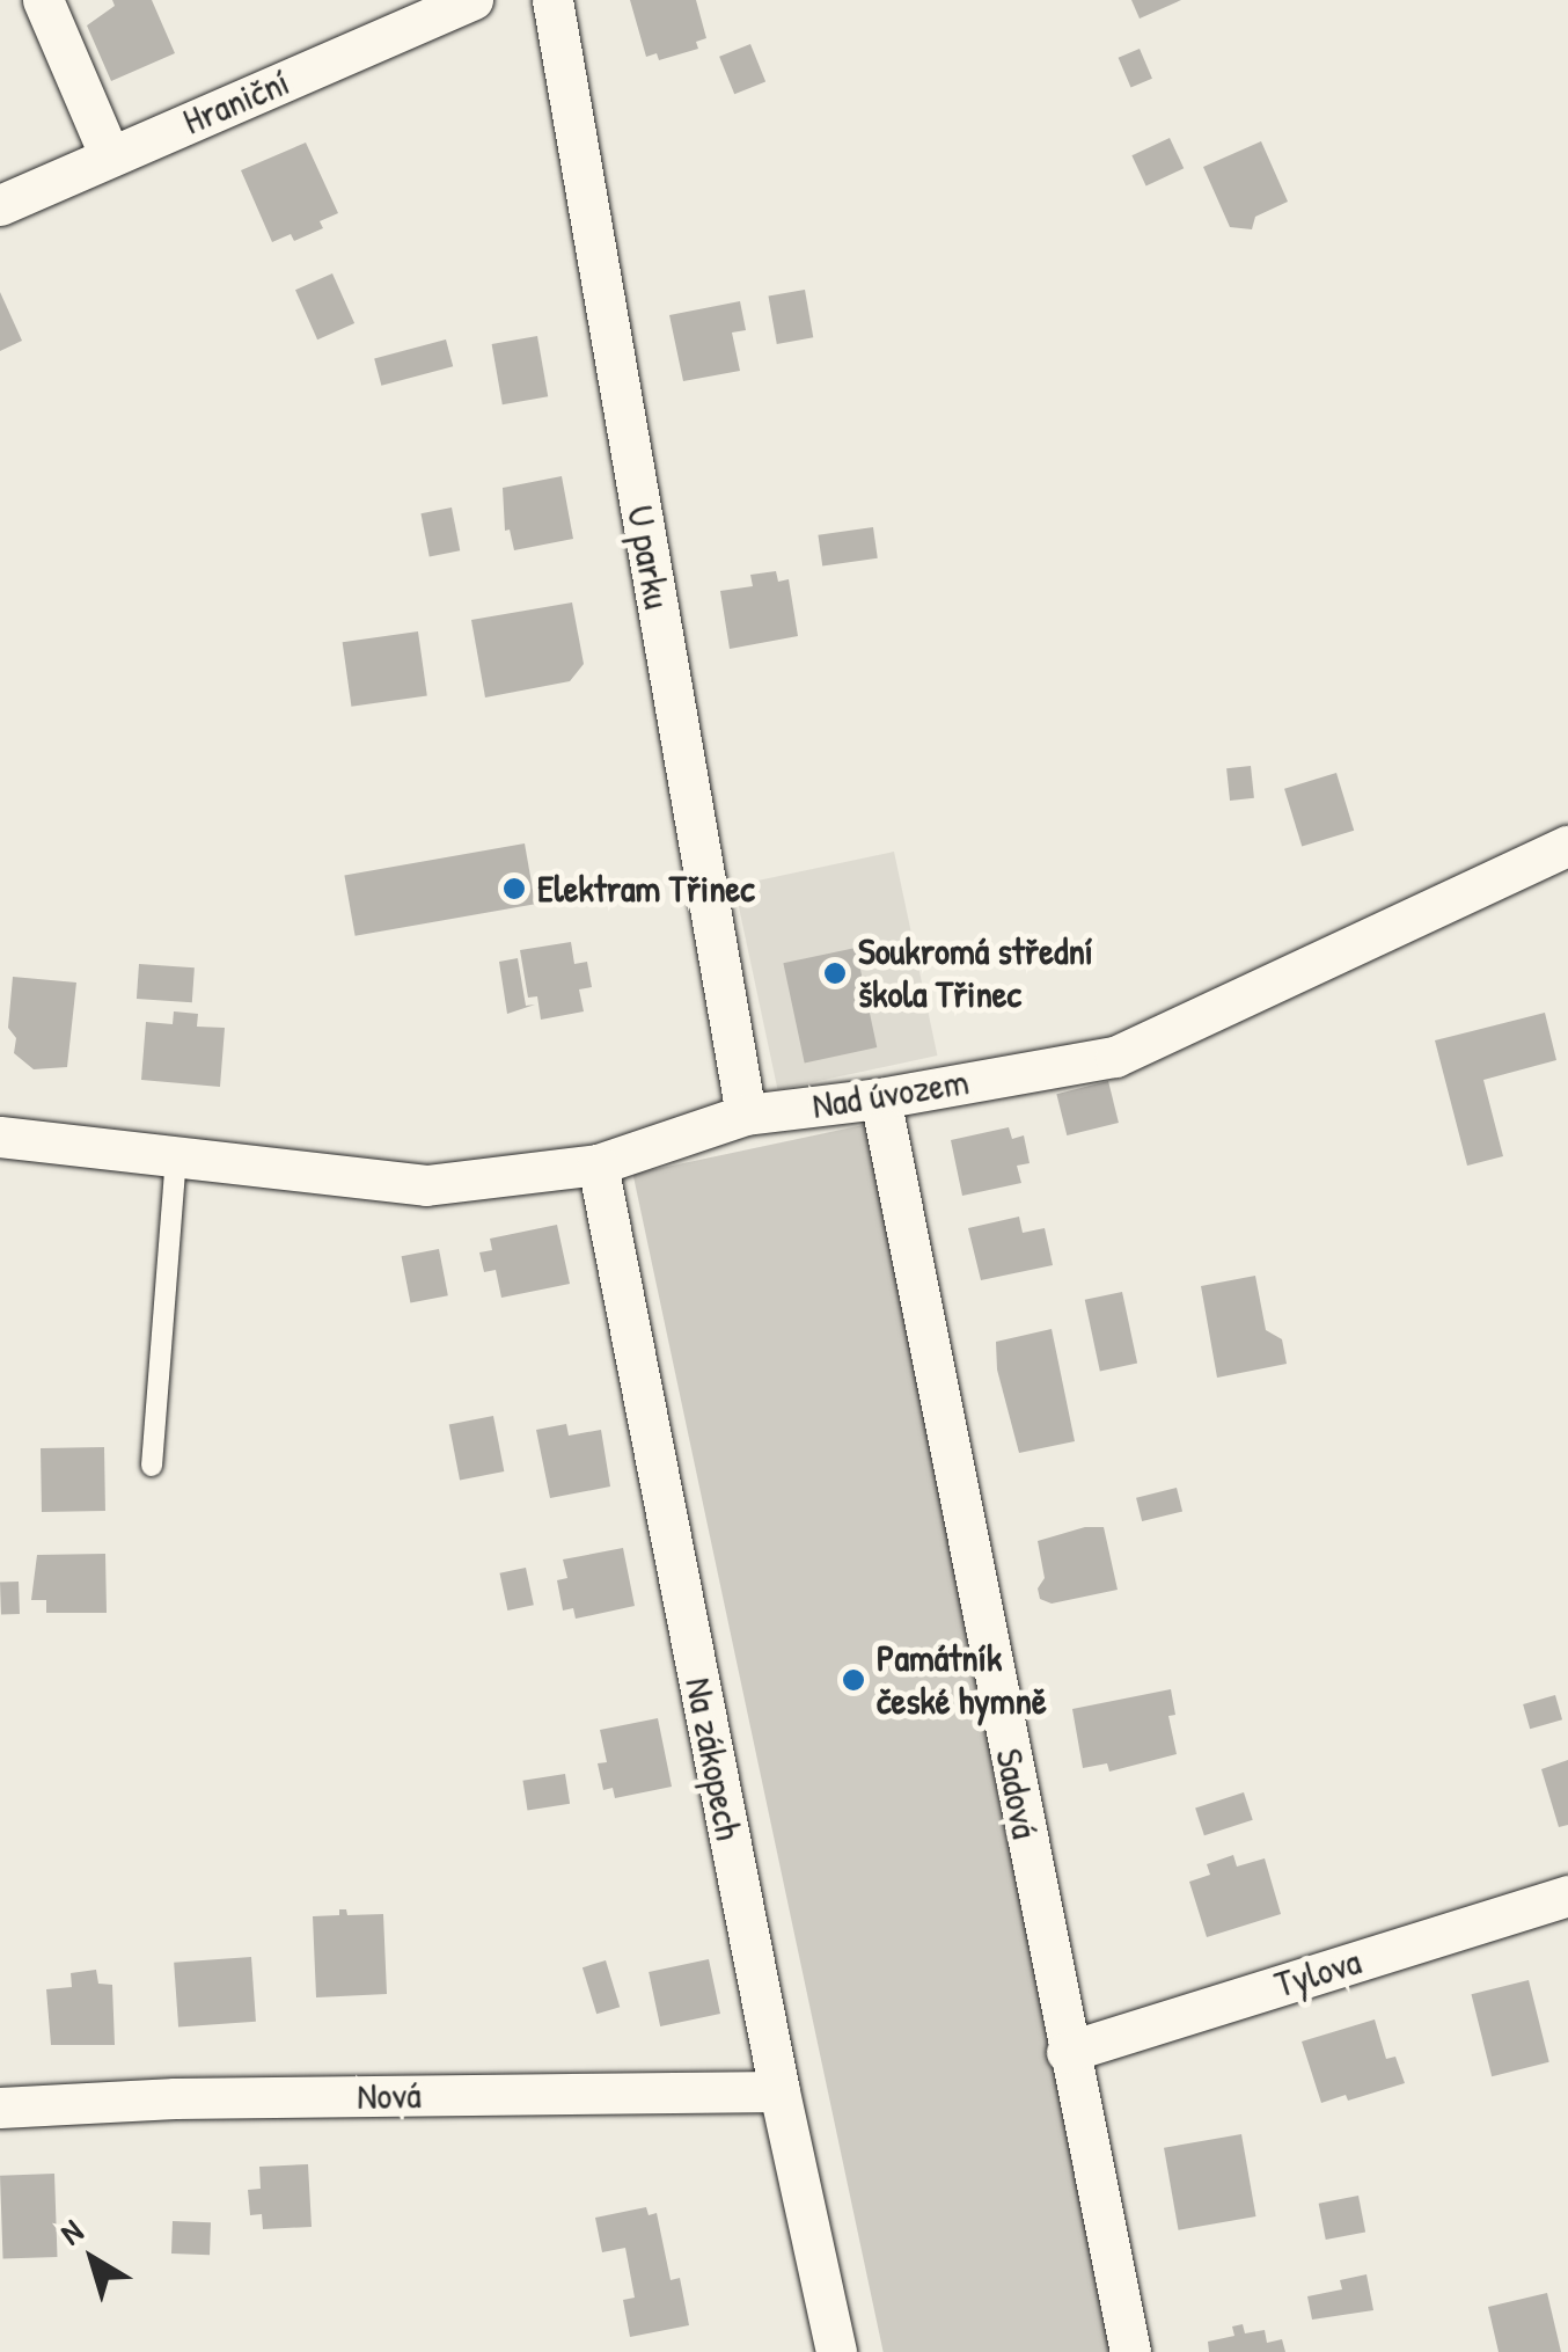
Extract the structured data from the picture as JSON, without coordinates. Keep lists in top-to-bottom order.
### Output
{
  "streets": {
    "street": [
      "Hraniční",
      "U parku",
      "Nad úvozem",
      "Na zákopech",
      "Sadová",
      "Tylova",
      "Nová"
    ]
  },
  "crossings": [
    ["U parku", "Nad úvozem"],
    ["Nad úvozem", "Na zákopech"],
    ["Nad úvozem", "Sadová"],
    ["Na zákopech", "Nová"],
    ["Sadová", "Tylova"]
  ],
  "places": ["Elektram Třinec", "Soukromá střední škola Třinec", "Památník české hymně"],
  "north": "top left"
}
